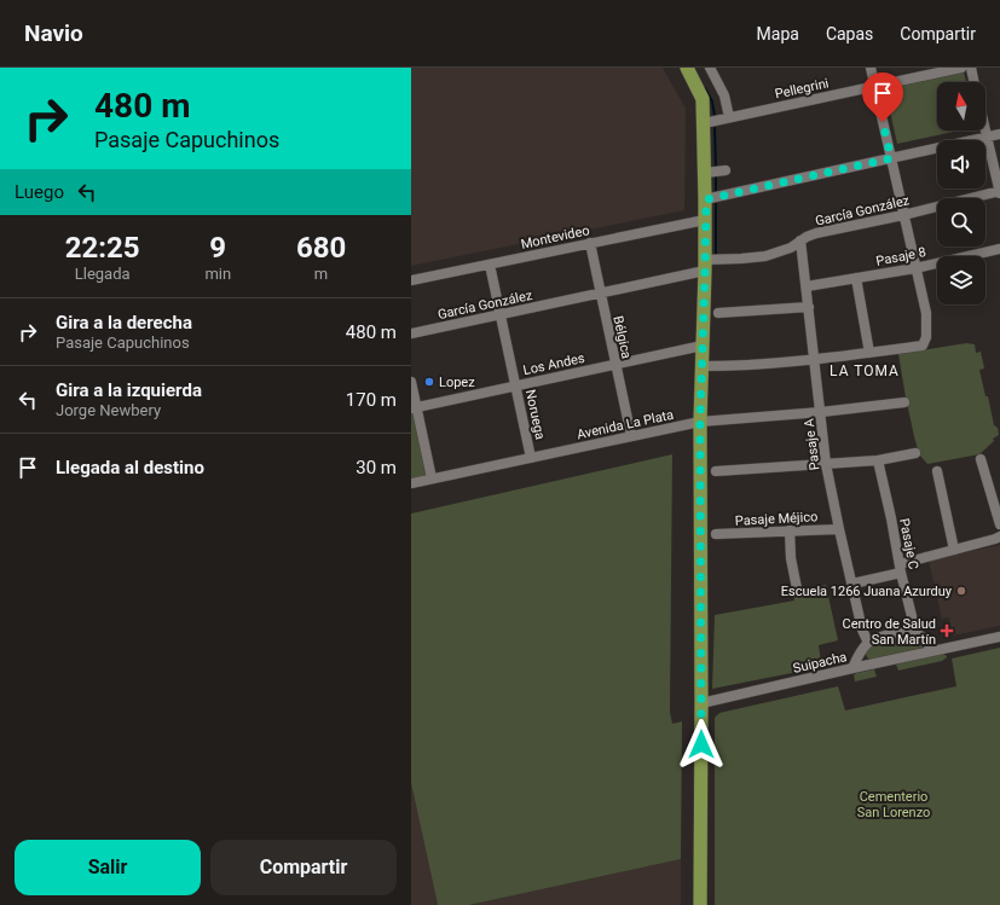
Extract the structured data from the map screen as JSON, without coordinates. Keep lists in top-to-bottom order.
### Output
{
  "streets": {
    "street": [
      "Pellegrini",
      "García González",
      "Montevideo",
      "Pasaje 8",
      "Bélgica",
      "Los Andes",
      "Noruega",
      "Avenida La Plata",
      "Pasaje A",
      "Pasaje Méjico",
      "Pasaje C",
      "Suipacha"
    ]
  },
  "crossings": [
    ["García González", "Bélgica"],
    ["García González", "Noruega"],
    ["García González", "Pasaje A"],
    ["Montevideo", "Bélgica"],
    ["Montevideo", "Noruega"],
    ["Pasaje 8", "Pasaje A"],
    ["Bélgica", "Los Andes"],
    ["Bélgica", "Avenida La Plata"],
    ["Los Andes", "Noruega"],
    ["Noruega", "Avenida La Plata"],
    ["Avenida La Plata", "Pasaje A"],
    ["Pasaje A", "Pasaje Méjico"]
  ],
  "districts": ["LA TOMA"],
  "parks": ["Cementerio San Lorenzo"],
  "places": {
    "other": ["Lopez", "Escuela 1266 Juana Azurduy"],
    "health": ["Centro de Salud San Martín"]
  },
  "north": "top",
  "page": {
    "header": "Navio",
    "nav": ["Mapa", "Capas", "Compartir"],
    "turn": ["480 m", "Pasaje Capuchinos"],
    "then": "Luego",
    "eta": [
      "22:25",
      "Llegada",
      "9",
      "min",
      "680",
      "m"
    ],
    "list": [
      {
        "name": "Gira a la derecha",
        "note": "Pasaje Capuchinos",
        "value": "480 m"
      },
      {
        "name": "Gira a la izquierda",
        "note": "Jorge Newbery",
        "value": "170 m"
      },
      {
        "name": "Llegada al destino",
        "value": "30 m"
      }
    ],
    "buttons": ["Salir", "Compartir"]
  }
}
